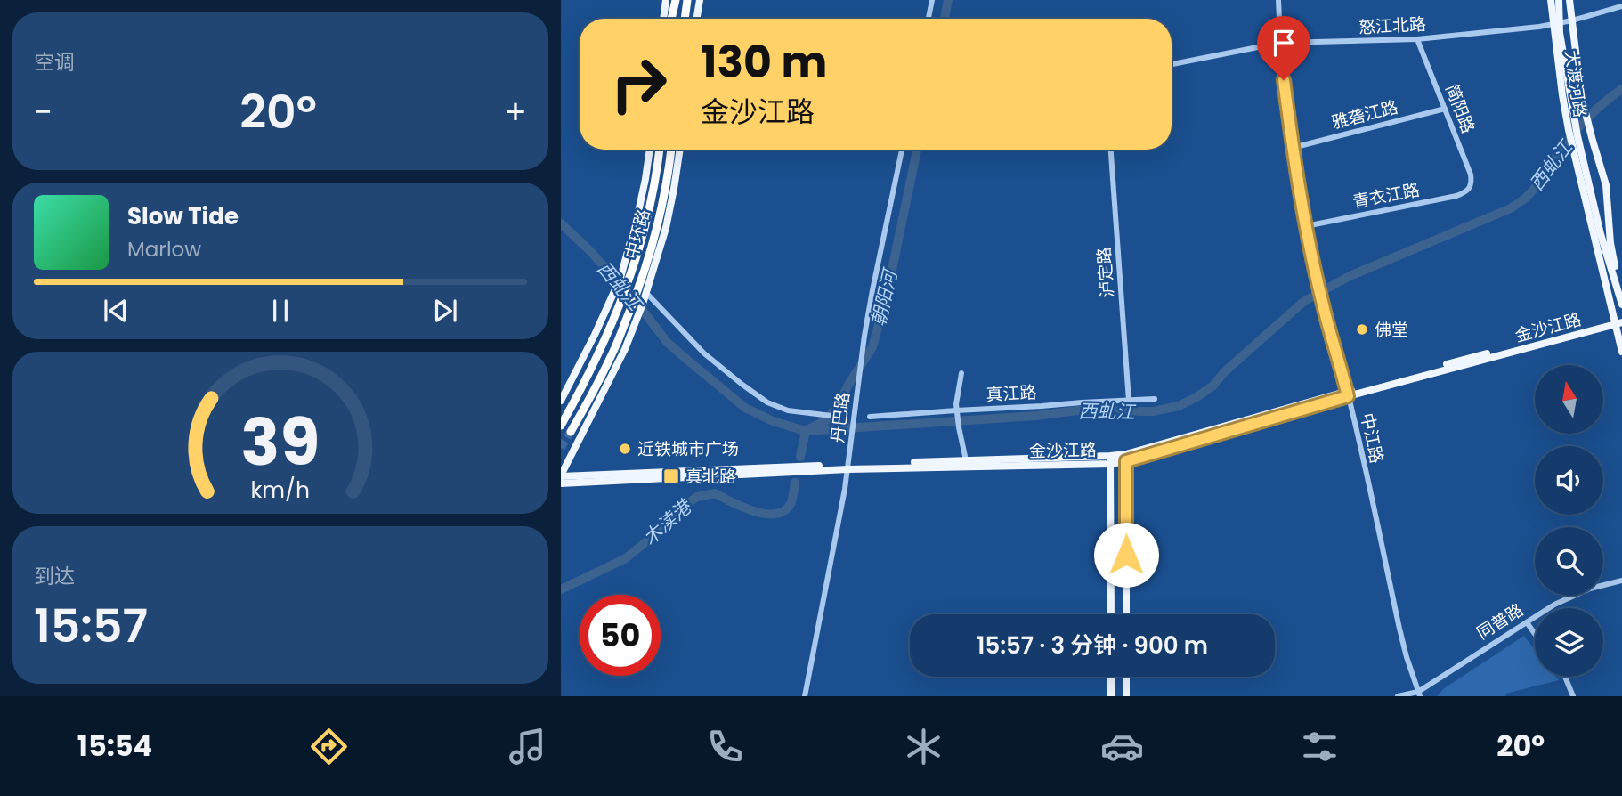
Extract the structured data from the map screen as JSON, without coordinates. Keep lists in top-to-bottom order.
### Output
{
  "streets": {
    "highway": ["中环路"],
    "main road": ["大渡河路", "金沙江路"],
    "street": [
      "怒江北路",
      "简阳路",
      "雅砻江路",
      "青衣江路",
      "泸定路",
      "真江路",
      "丹巴路",
      "中江路",
      "同普路"
    ]
  },
  "crossings": [
    ["怒江北路", "大渡河路"],
    ["怒江北路", "简阳路"],
    ["怒江北路", "中江路"],
    ["大渡河路", "金沙江路"],
    ["简阳路", "雅砻江路"],
    ["简阳路", "青衣江路"],
    ["雅砻江路", "中江路"],
    ["青衣江路", "中江路"],
    ["泸定路", "真江路"],
    ["金沙江路", "丹巴路"],
    ["金沙江路", "中江路"],
    ["中江路", "同普路"]
  ],
  "water": ["西虬江", "朝阳河", "木渎港"],
  "places": {
    "other": ["佛堂", "近铁城市广场"],
    "transit": ["真北路"]
  },
  "north": "top",
  "page": {
    "tile": [
      "空调",
      ["到达", "15:57"]
    ],
    "turn": ["130 m", "金沙江路"],
    "heat": ["−", "20°", "+"],
    "song": ["Slow Tide", "Marlow"],
    "limit": "50",
    "trip": "15:57 · 3 分钟 · 900 m",
    "tabs": ["15:54", "20°"],
    "gauge": ["39", "km/h"]
  }
}
